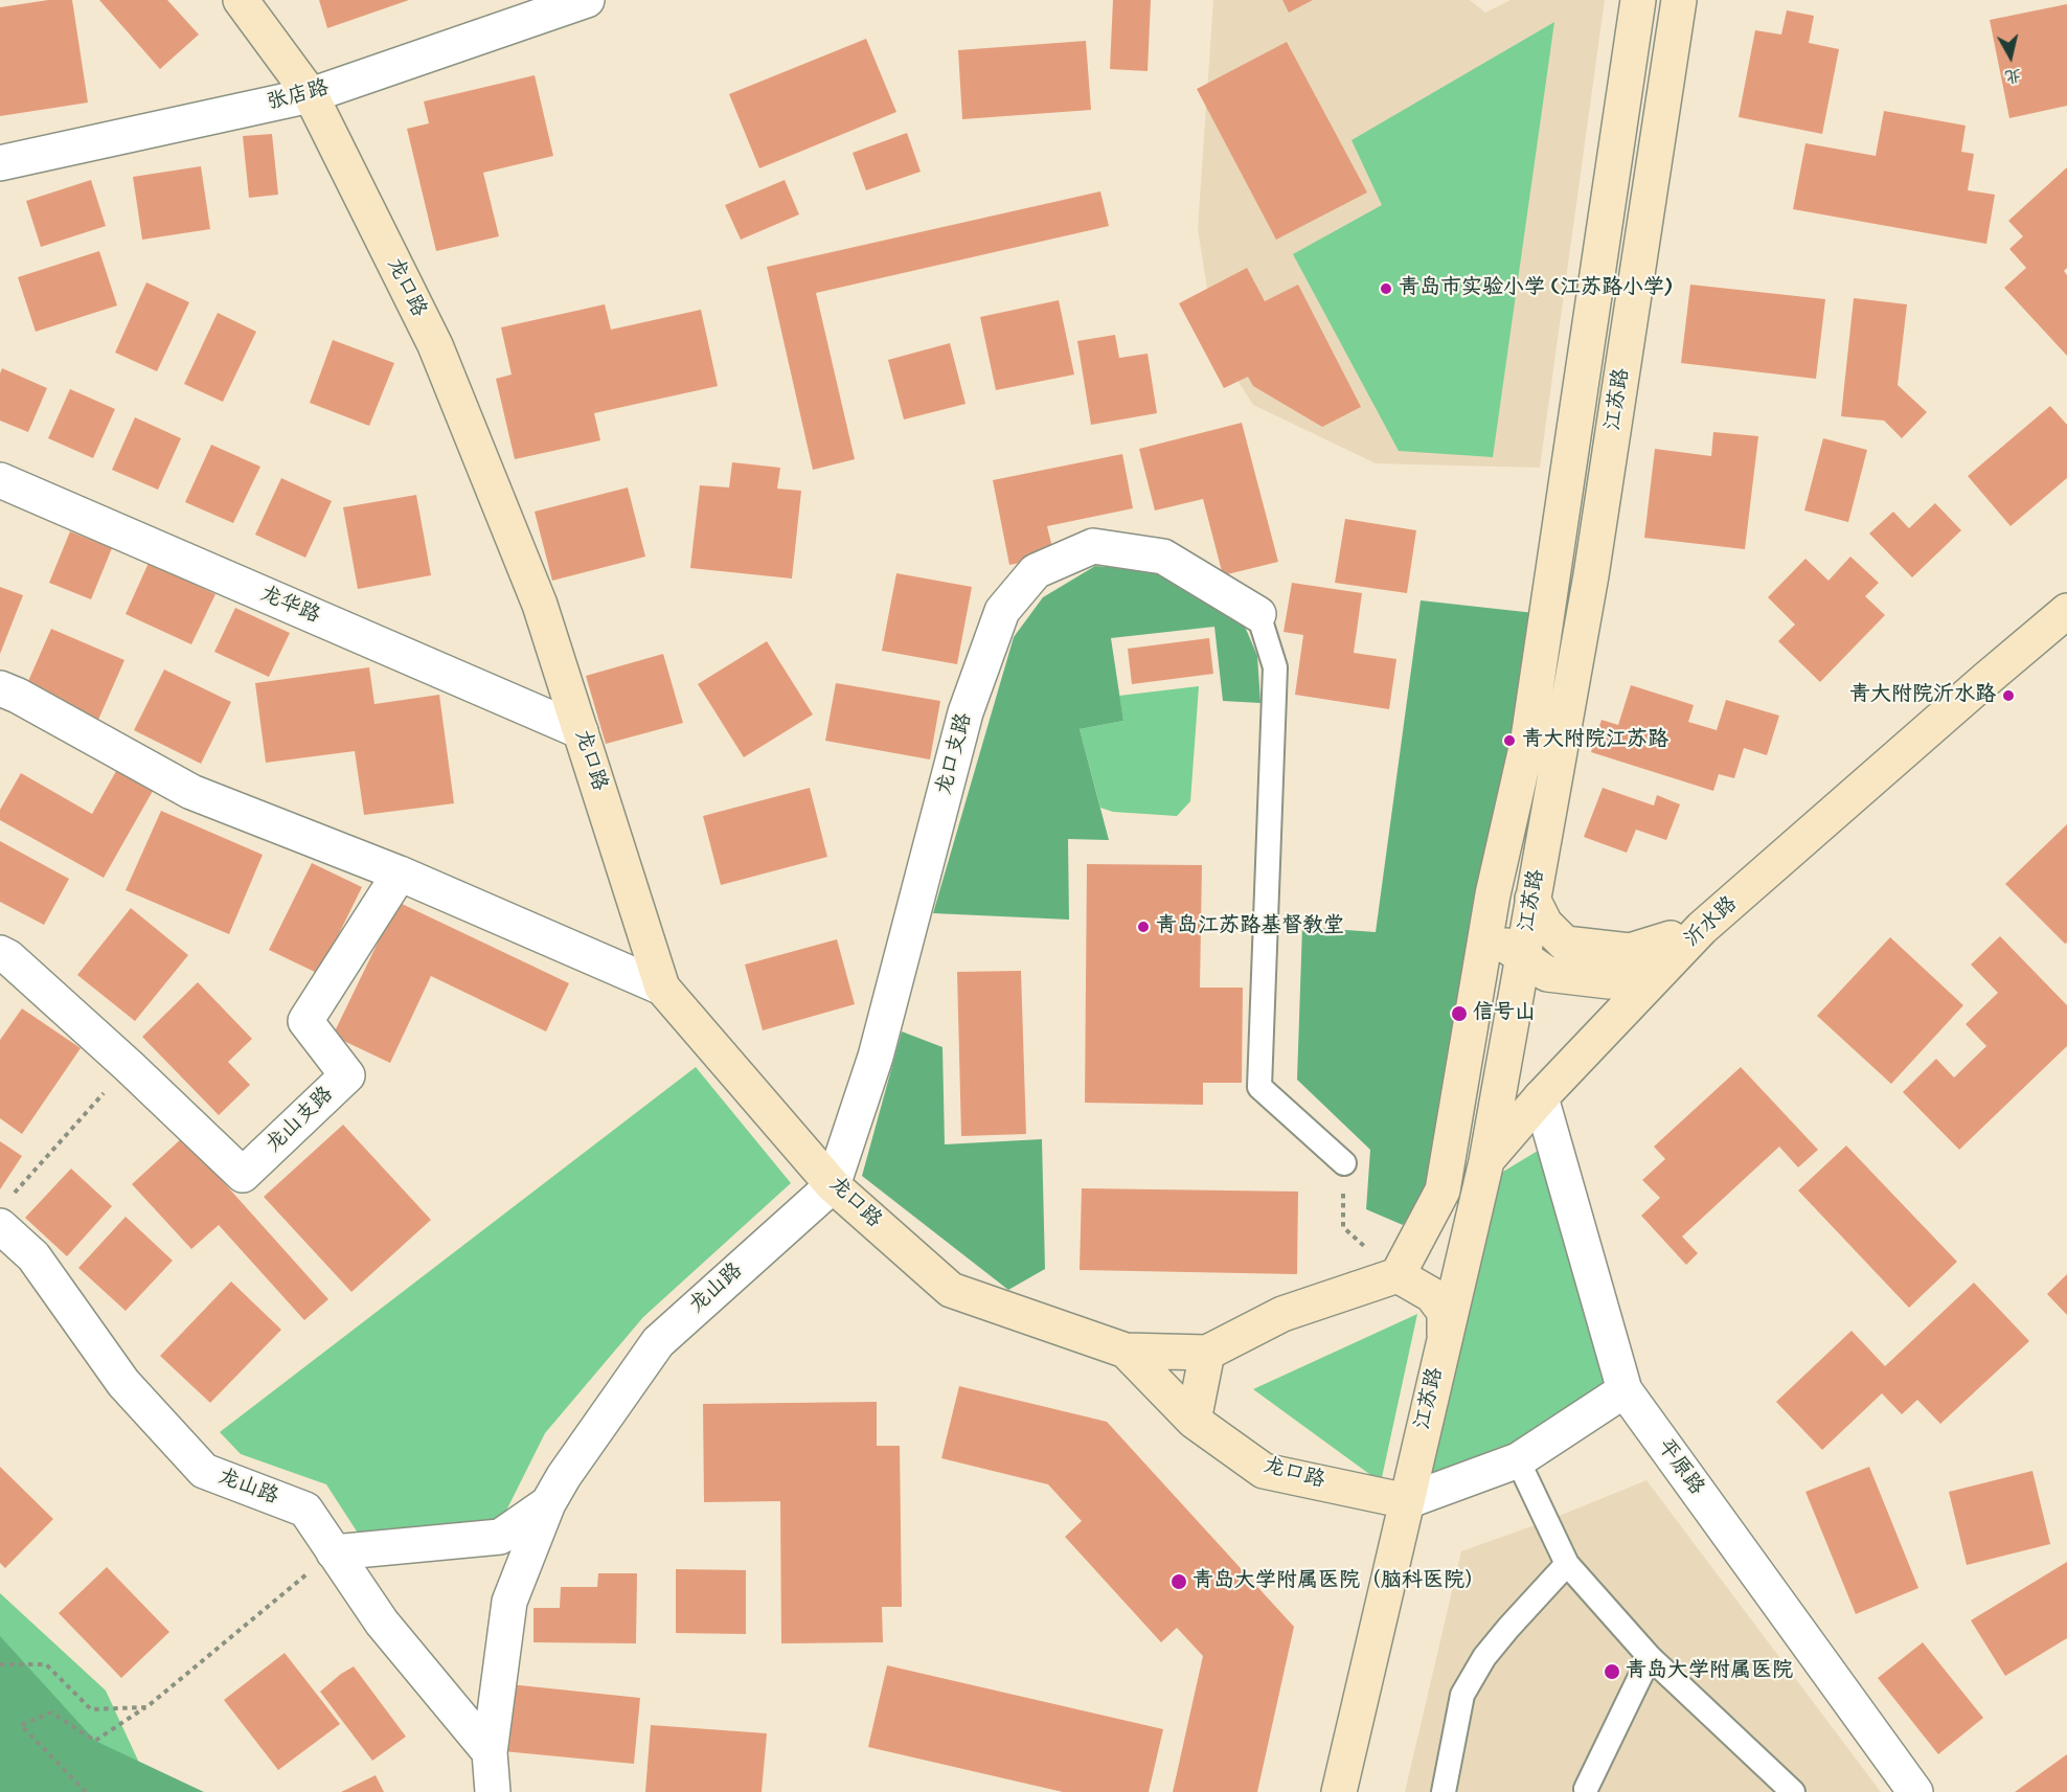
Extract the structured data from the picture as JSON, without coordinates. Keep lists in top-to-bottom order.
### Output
{
  "streets": {
    "main road": ["龙口路", "江苏路", "沂水路"],
    "street": [
      "张店路",
      "龙华路",
      "龙口支路",
      "龙山支路",
      "龙山路",
      "平原路"
    ]
  },
  "crossings": [
    ["张店路", "龙口路"],
    ["龙口路", "江苏路"],
    ["龙口路", "龙华路"],
    ["龙口路", "龙口支路"],
    ["龙口路", "沂水路"],
    ["龙口路", "龙山路"],
    ["江苏路", "沂水路"],
    ["龙口支路", "龙山路"],
    ["沂水路", "平原路"]
  ],
  "places": [
    "青岛市实验小学 (江苏路小学)",
    "青大附院沂水路",
    "青大附院江苏路",
    "青岛江苏路基督教堂",
    "信号山",
    "青岛大学附属医院（脑科医院）",
    "青岛大学附属医院"
  ],
  "north": "bottom"
}
